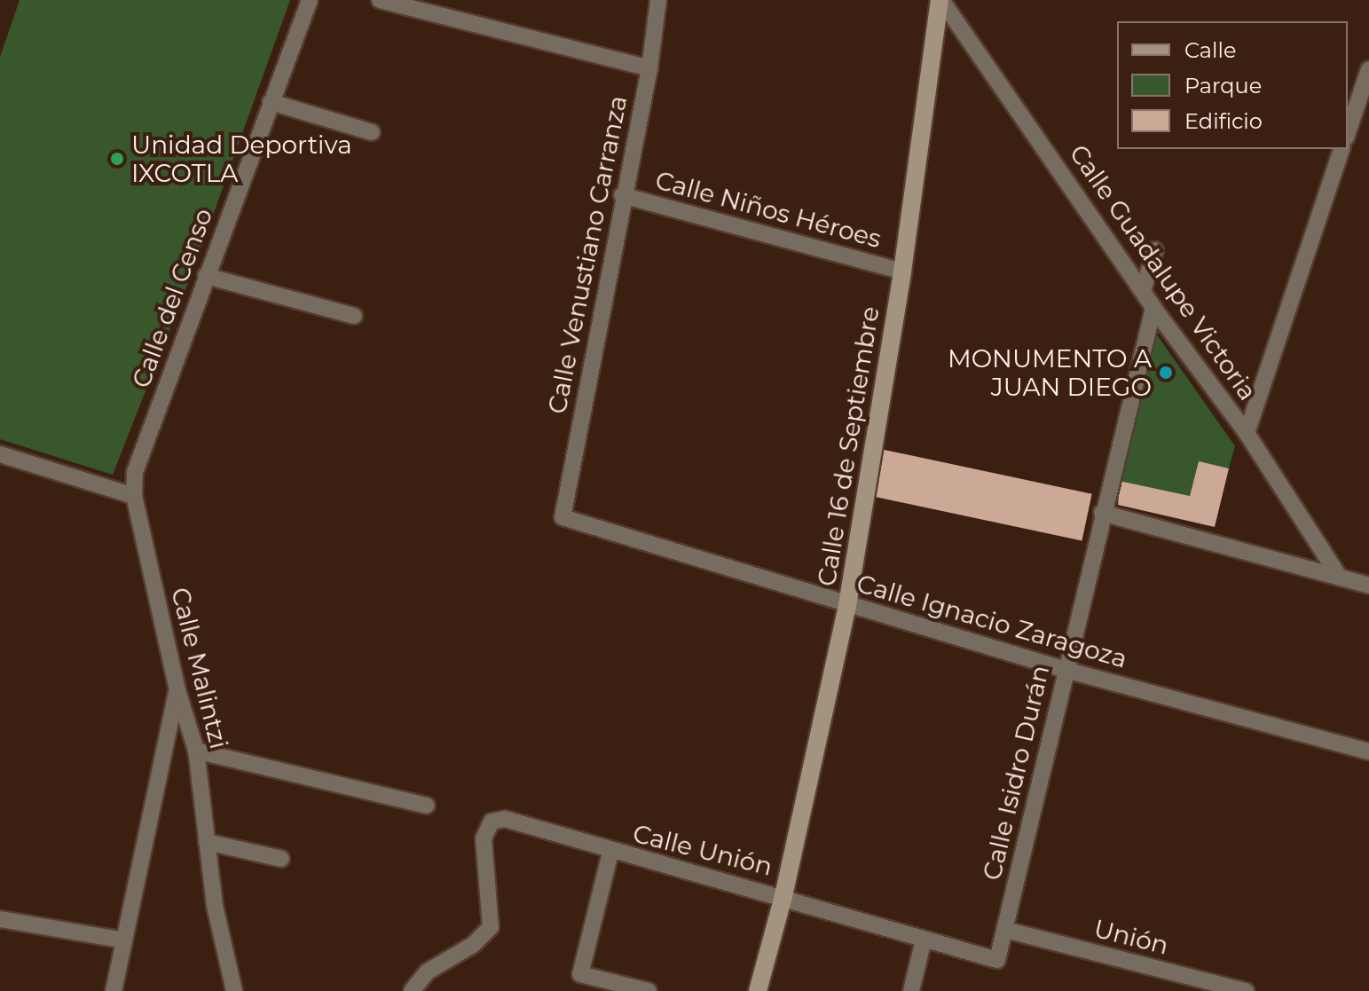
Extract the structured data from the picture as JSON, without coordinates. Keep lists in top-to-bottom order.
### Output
{
  "streets": {
    "street": [
      "Calle Niños Héroes",
      "Calle Venustiano Carranza",
      "Calle Guadalupe Victoria",
      "Calle del Censo",
      "Calle 16 de Septiembre",
      "Calle Ignacio Zaragoza",
      "Calle Malintzi",
      "Calle Isidro Durán",
      "Calle Unión",
      "Unión"
    ]
  },
  "crossings": [
    ["Calle Niños Héroes", "Calle Venustiano Carranza"],
    ["Calle Niños Héroes", "Calle 16 de Septiembre"],
    ["Calle Venustiano Carranza", "Calle Ignacio Zaragoza"],
    ["Calle Guadalupe Victoria", "Calle 16 de Septiembre"],
    ["Calle Guadalupe Victoria", "Calle Isidro Durán"],
    ["Calle del Censo", "Calle Malintzi"],
    ["Calle 16 de Septiembre", "Calle Ignacio Zaragoza"],
    ["Calle 16 de Septiembre", "Calle Unión"],
    ["Calle Ignacio Zaragoza", "Calle Isidro Durán"],
    ["Calle Isidro Durán", "Unión"]
  ],
  "places": ["Unidad Deportiva IXCOTLA", "MONUMENTO A JUAN DIEGO"],
  "legend": ["Calle", "Parque", "Edificio"]
}
